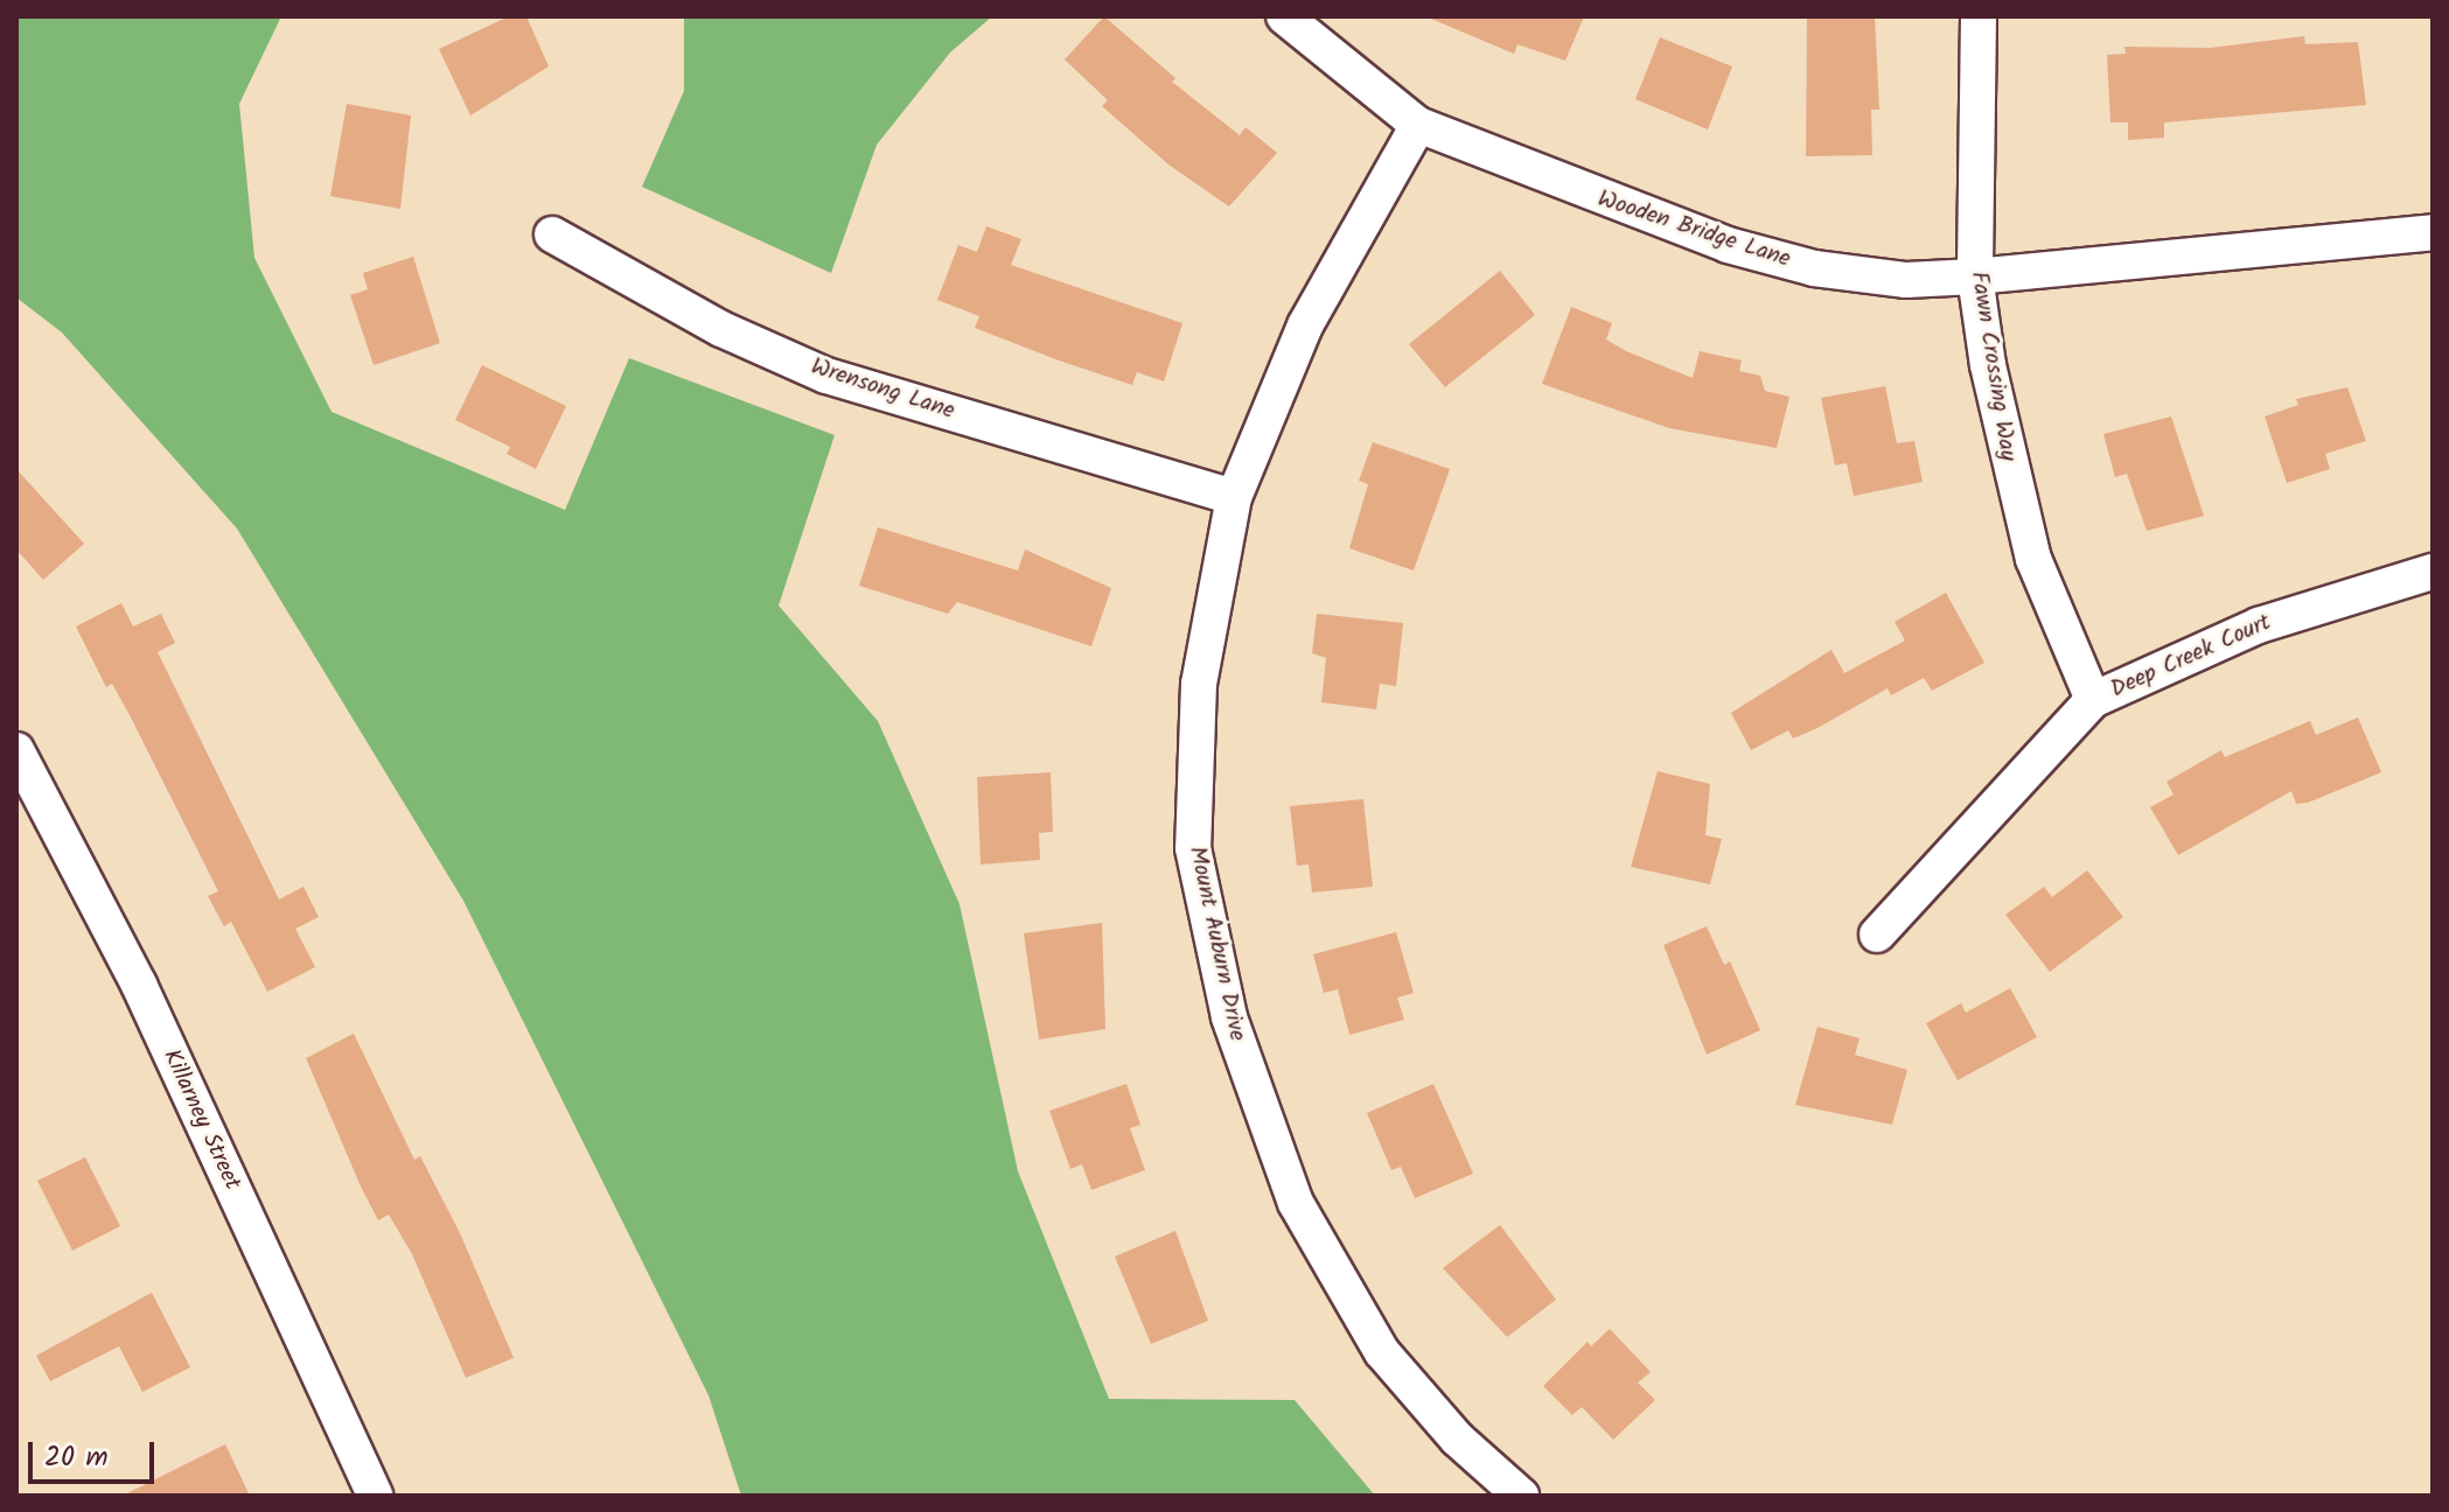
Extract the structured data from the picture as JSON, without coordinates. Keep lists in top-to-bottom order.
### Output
{
  "streets": {
    "street": [
      "Wooden Bridge Lane",
      "Fawn Crossing Way",
      "Wrensong Lane",
      "Deep Creek Court",
      "Mount Auburn Drive",
      "Killarney Street"
    ]
  },
  "crossings": [
    ["Wooden Bridge Lane", "Fawn Crossing Way"],
    ["Wooden Bridge Lane", "Mount Auburn Drive"],
    ["Fawn Crossing Way", "Deep Creek Court"],
    ["Wrensong Lane", "Mount Auburn Drive"]
  ],
  "scale_bar": "20 m"
}
